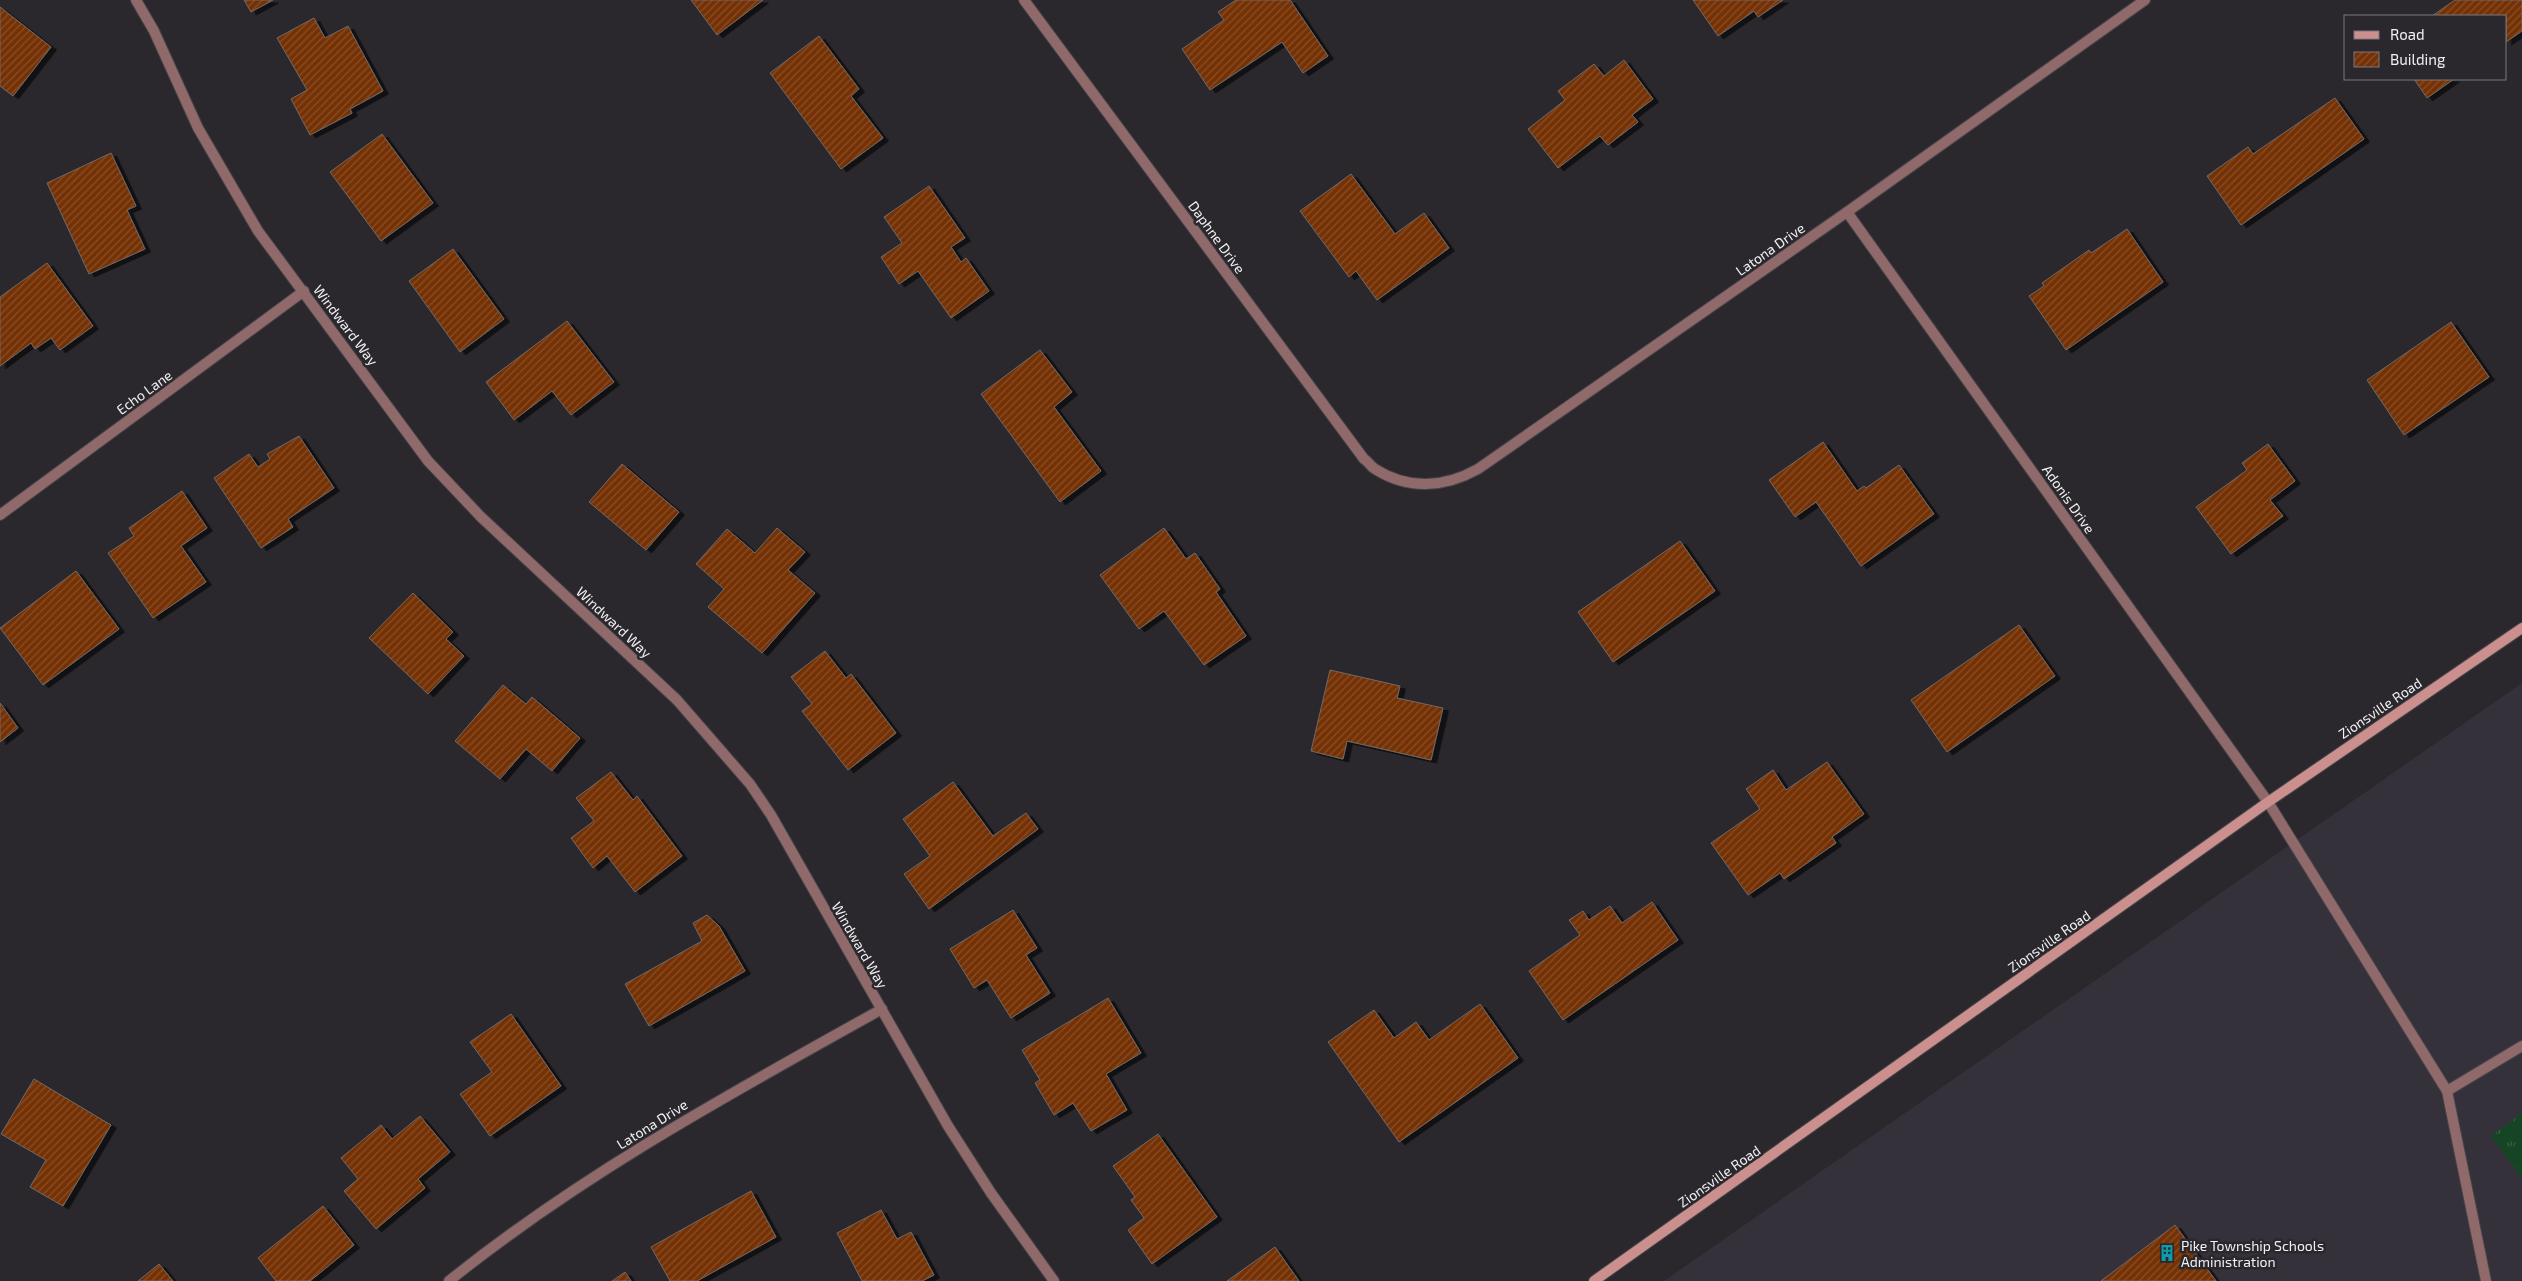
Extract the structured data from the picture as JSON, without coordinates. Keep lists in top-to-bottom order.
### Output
{
  "streets": {
    "street": [
      "Daphne Drive",
      "Latona Drive",
      "Windward Way",
      "Echo Lane",
      "Adonis Drive",
      "Zionsville Road"
    ]
  },
  "crossings": [
    ["Daphne Drive", "Latona Drive"],
    ["Latona Drive", "Windward Way"],
    ["Latona Drive", "Adonis Drive"],
    ["Windward Way", "Echo Lane"],
    ["Adonis Drive", "Zionsville Road"]
  ],
  "places": {
    "building": ["Pike Township Schools Administration"]
  },
  "legend": ["Road", "Building"]
}
